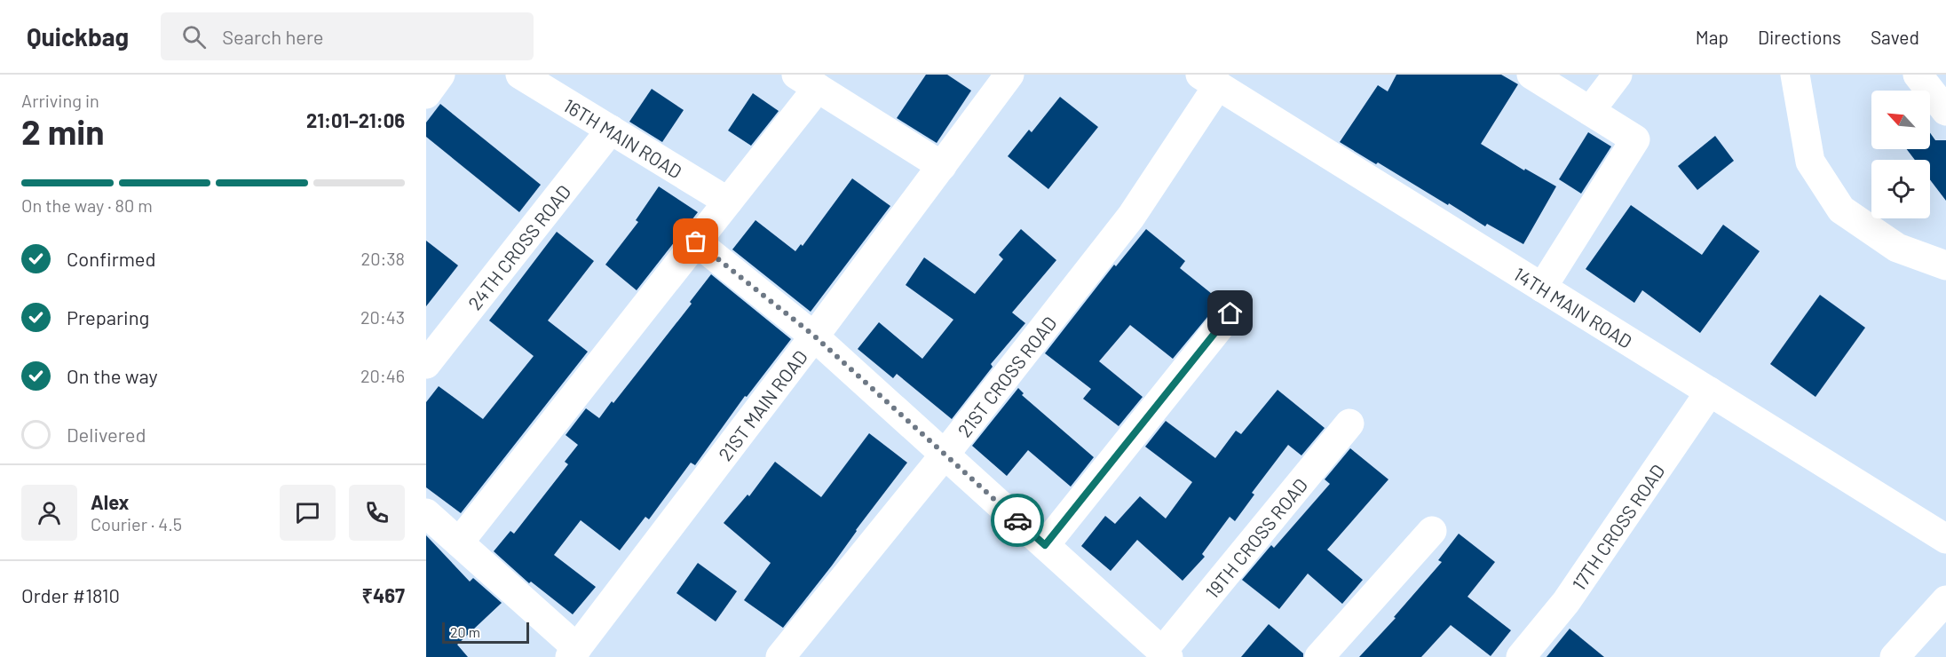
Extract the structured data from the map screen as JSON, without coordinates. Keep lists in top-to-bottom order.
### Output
{
  "streets": {
    "street": [
      "16TH MAIN ROAD",
      "24TH CROSS ROAD",
      "14TH MAIN ROAD",
      "21ST CROSS ROAD",
      "21ST MAIN ROAD",
      "17TH CROSS ROAD",
      "19TH CROSS ROAD"
    ]
  },
  "crossings": [
    ["16TH MAIN ROAD", "24TH CROSS ROAD"],
    ["14TH MAIN ROAD", "21ST CROSS ROAD"],
    ["14TH MAIN ROAD", "17TH CROSS ROAD"]
  ],
  "scale_bar": "20 m",
  "north": "top left",
  "page": {
    "header": "Quickbag",
    "search": "Search here",
    "nav": ["Map", "Directions", "Saved"],
    "heading": ["2 min", "Arriving in", "21:01–21:06"],
    "panel": [
      "Alex",
      "Courier · 4.5",
      "Order #1810",
      "₹467"
    ],
    "bar": "On the way · 80 m",
    "list": [
      ["Confirmed", "20:38"],
      ["Preparing", "20:43"],
      ["On the way", "20:46"],
      "Delivered"
    ],
    "scale": "20 m"
  }
}
